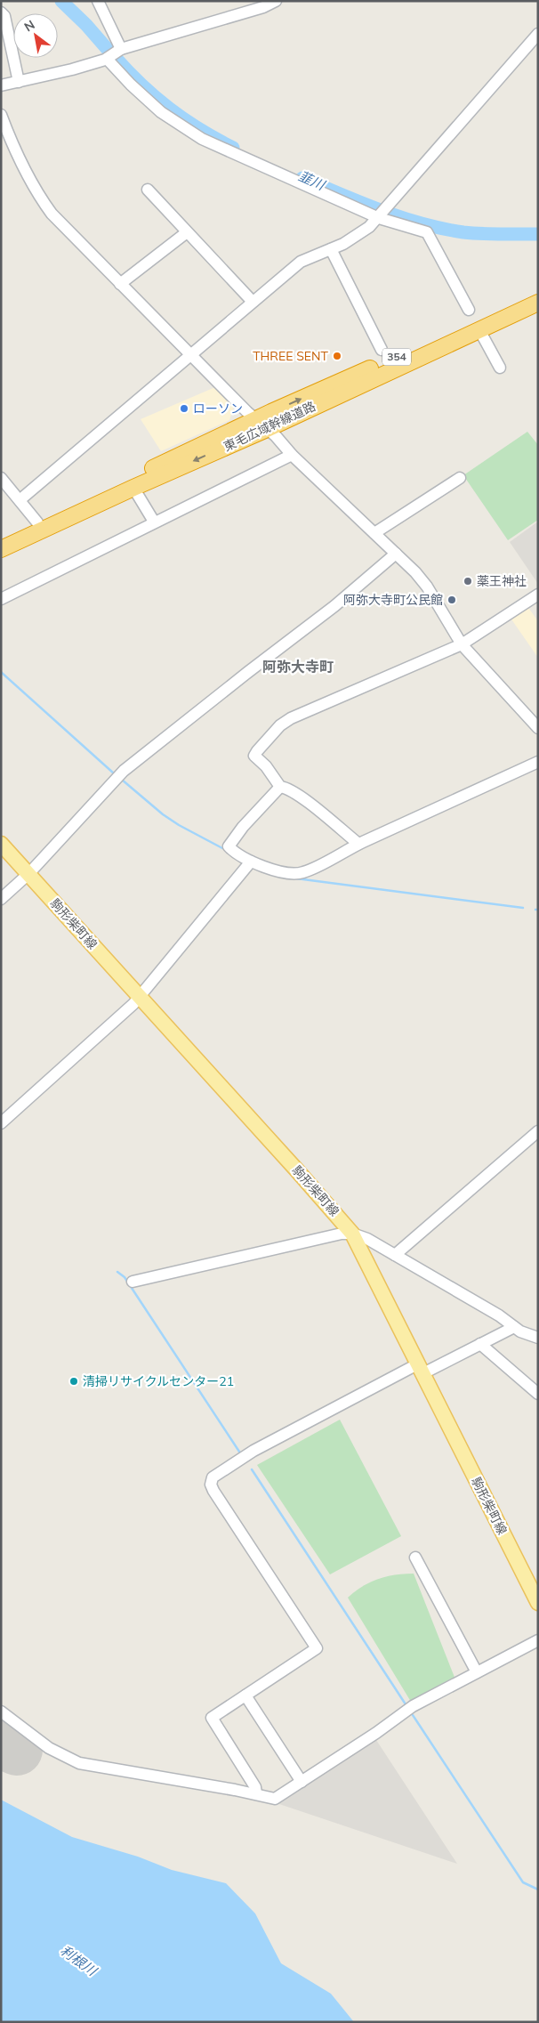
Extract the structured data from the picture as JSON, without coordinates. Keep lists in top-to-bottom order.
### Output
{
  "streets": {
    "highway": ["354", "東毛広域幹線道路"],
    "main road": ["駒形柴町線"]
  },
  "districts": ["阿弥大寺町"],
  "water": ["韮川", "利根川"],
  "places": [
    "THREE SENT",
    "ローソン",
    "薬王神社",
    "阿弥大寺町公民館",
    "清掃リサイクルセンター21"
  ],
  "north": "top left"
}
